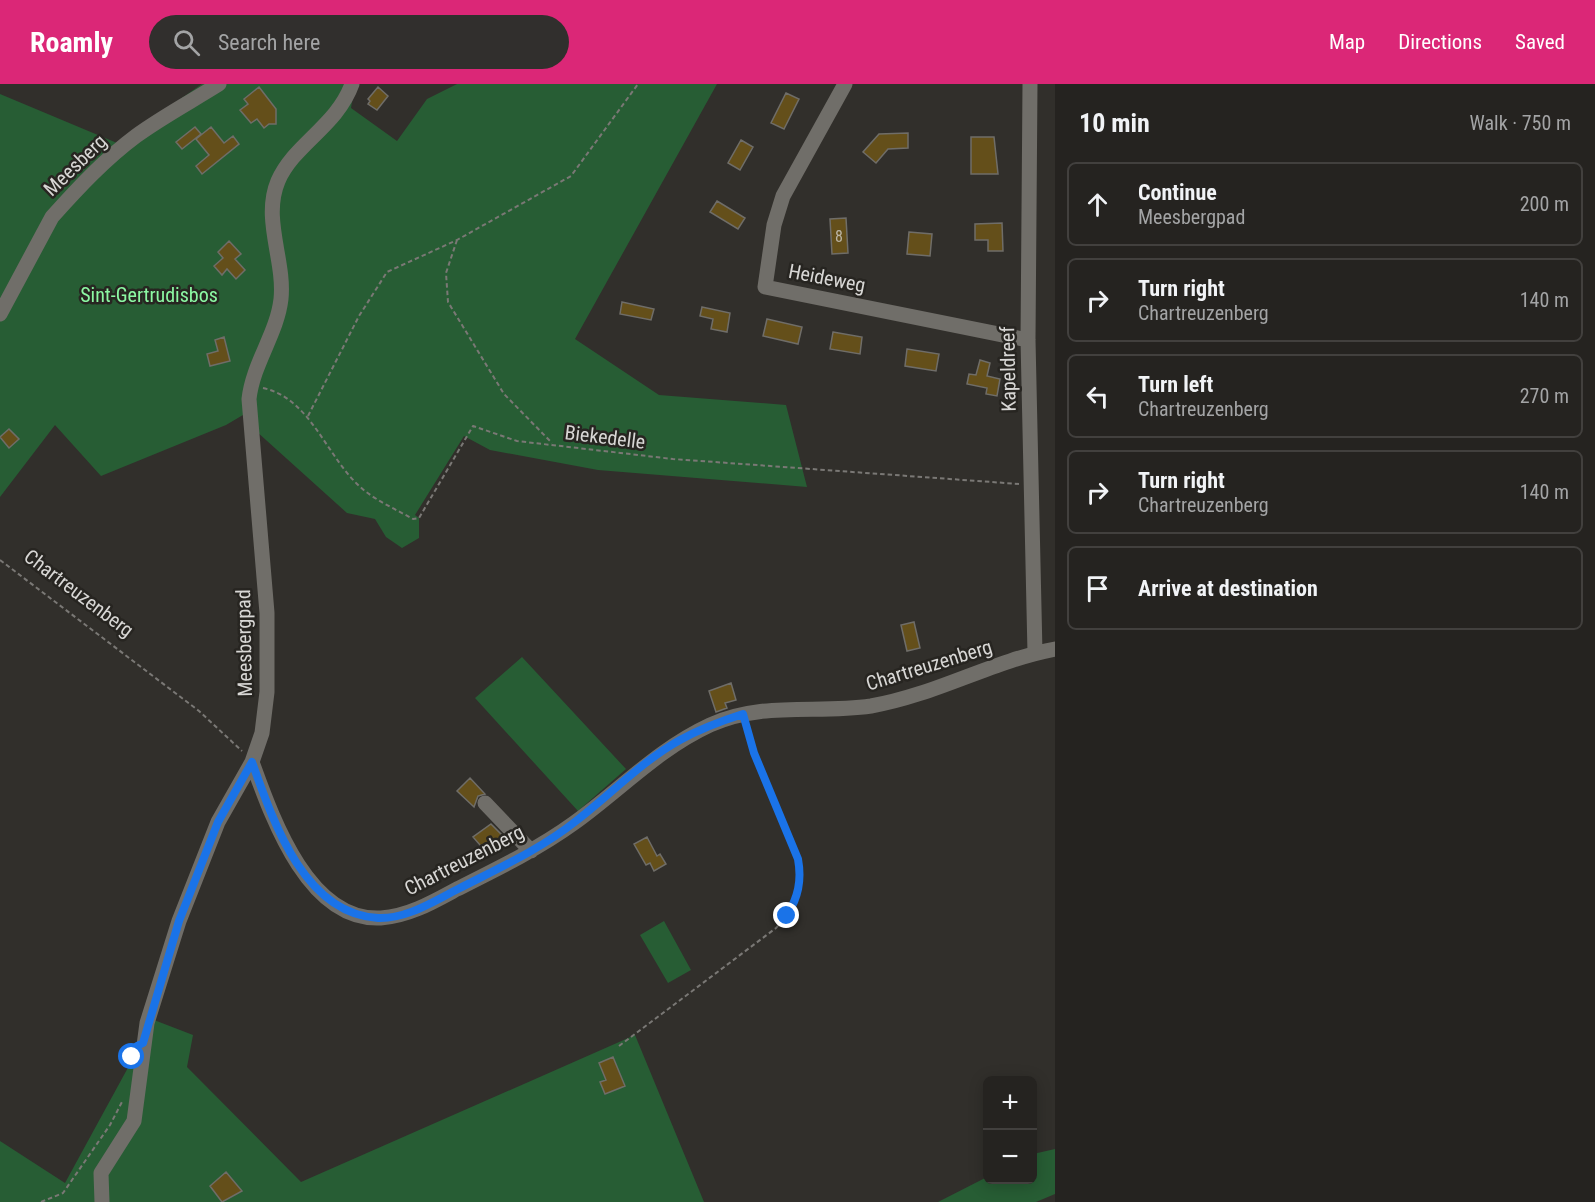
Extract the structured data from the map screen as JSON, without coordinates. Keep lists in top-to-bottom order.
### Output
{
  "streets": {
    "street": [
      "Meesberg",
      "Heideweg",
      "Kapeldreef",
      "Chartreuzenberg",
      "Meesbergpad"
    ],
    "path": ["Biekedelle"]
  },
  "crossings": [
    ["Heideweg", "Kapeldreef"],
    ["Kapeldreef", "Biekedelle"],
    ["Kapeldreef", "Chartreuzenberg"],
    ["Chartreuzenberg", "Meesbergpad"]
  ],
  "parks": ["Sint-Gertrudisbos"],
  "house_numbers": ["8"],
  "page": {
    "header": "Roamly",
    "search": "Search here",
    "nav": ["Map", "Directions", "Saved"],
    "heading": ["10 min", "Walk · 750 m"],
    "list": [
      ["Continue", "Meesbergpad", "200 m"],
      ["Turn right", "Chartreuzenberg", "140 m"],
      ["Turn left", "Chartreuzenberg", "270 m"],
      ["Turn right", "Chartreuzenberg", "140 m"],
      "Arrive at destination"
    ],
    "map_buttons": ["+", "−"]
  }
}
